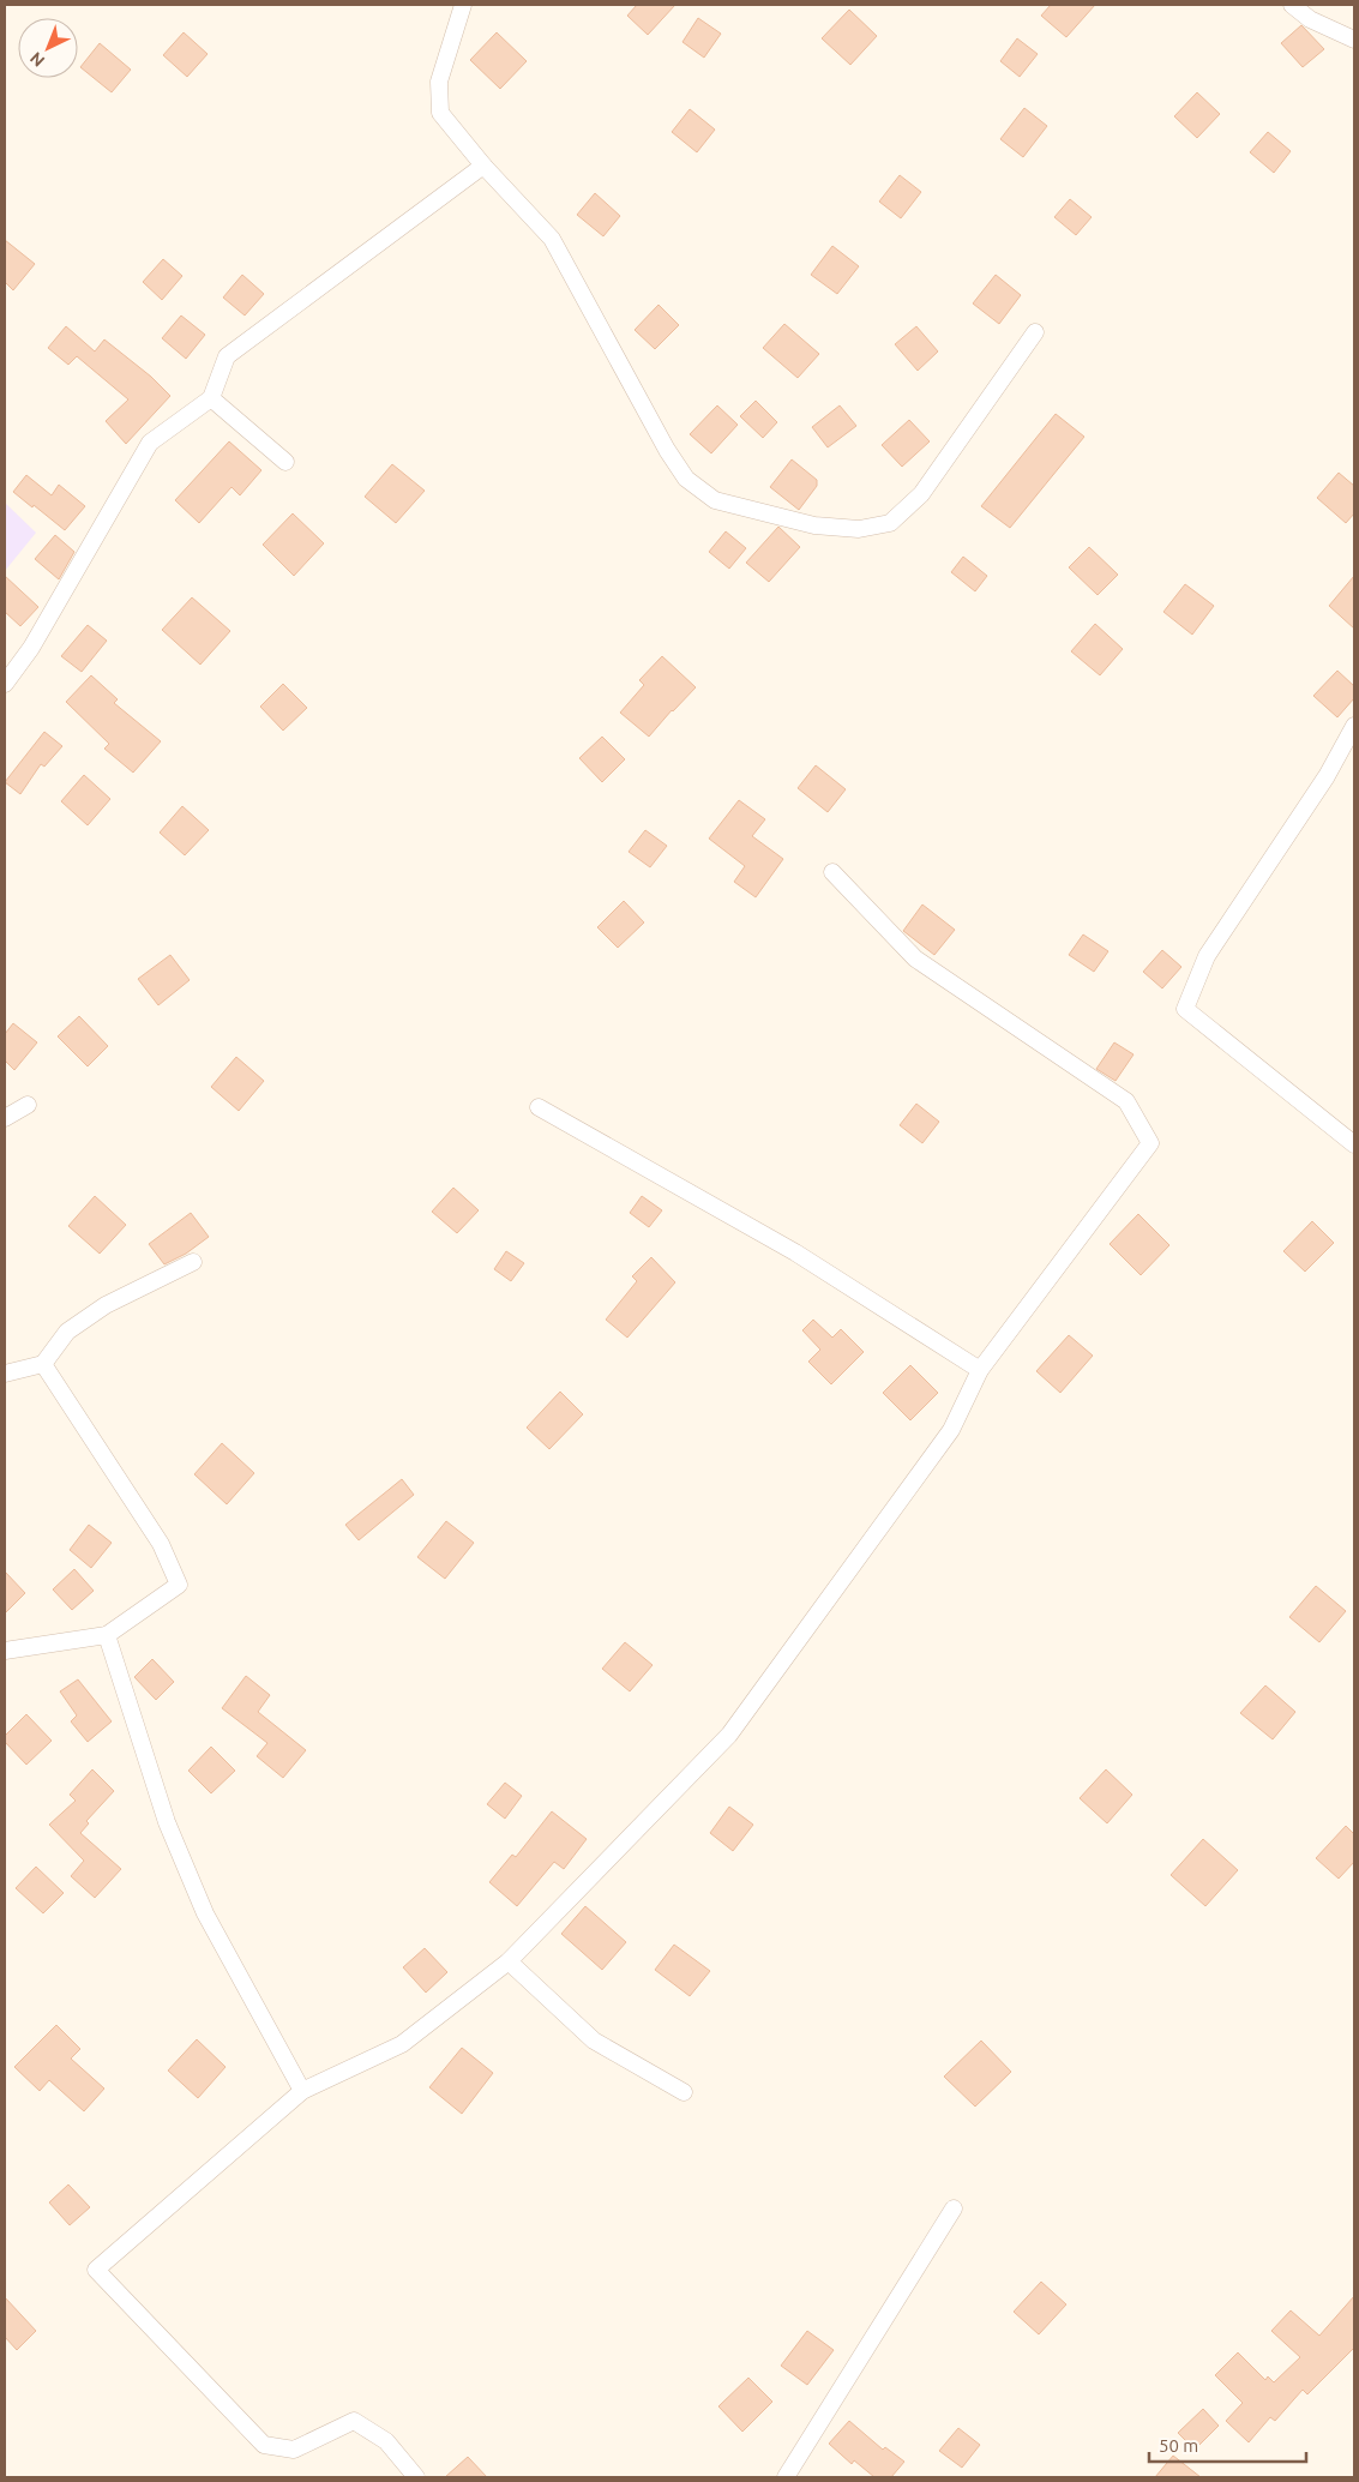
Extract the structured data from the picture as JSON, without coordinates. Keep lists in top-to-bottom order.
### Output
{
  "scale_bar": "50 m",
  "north": "bottom left"
}
